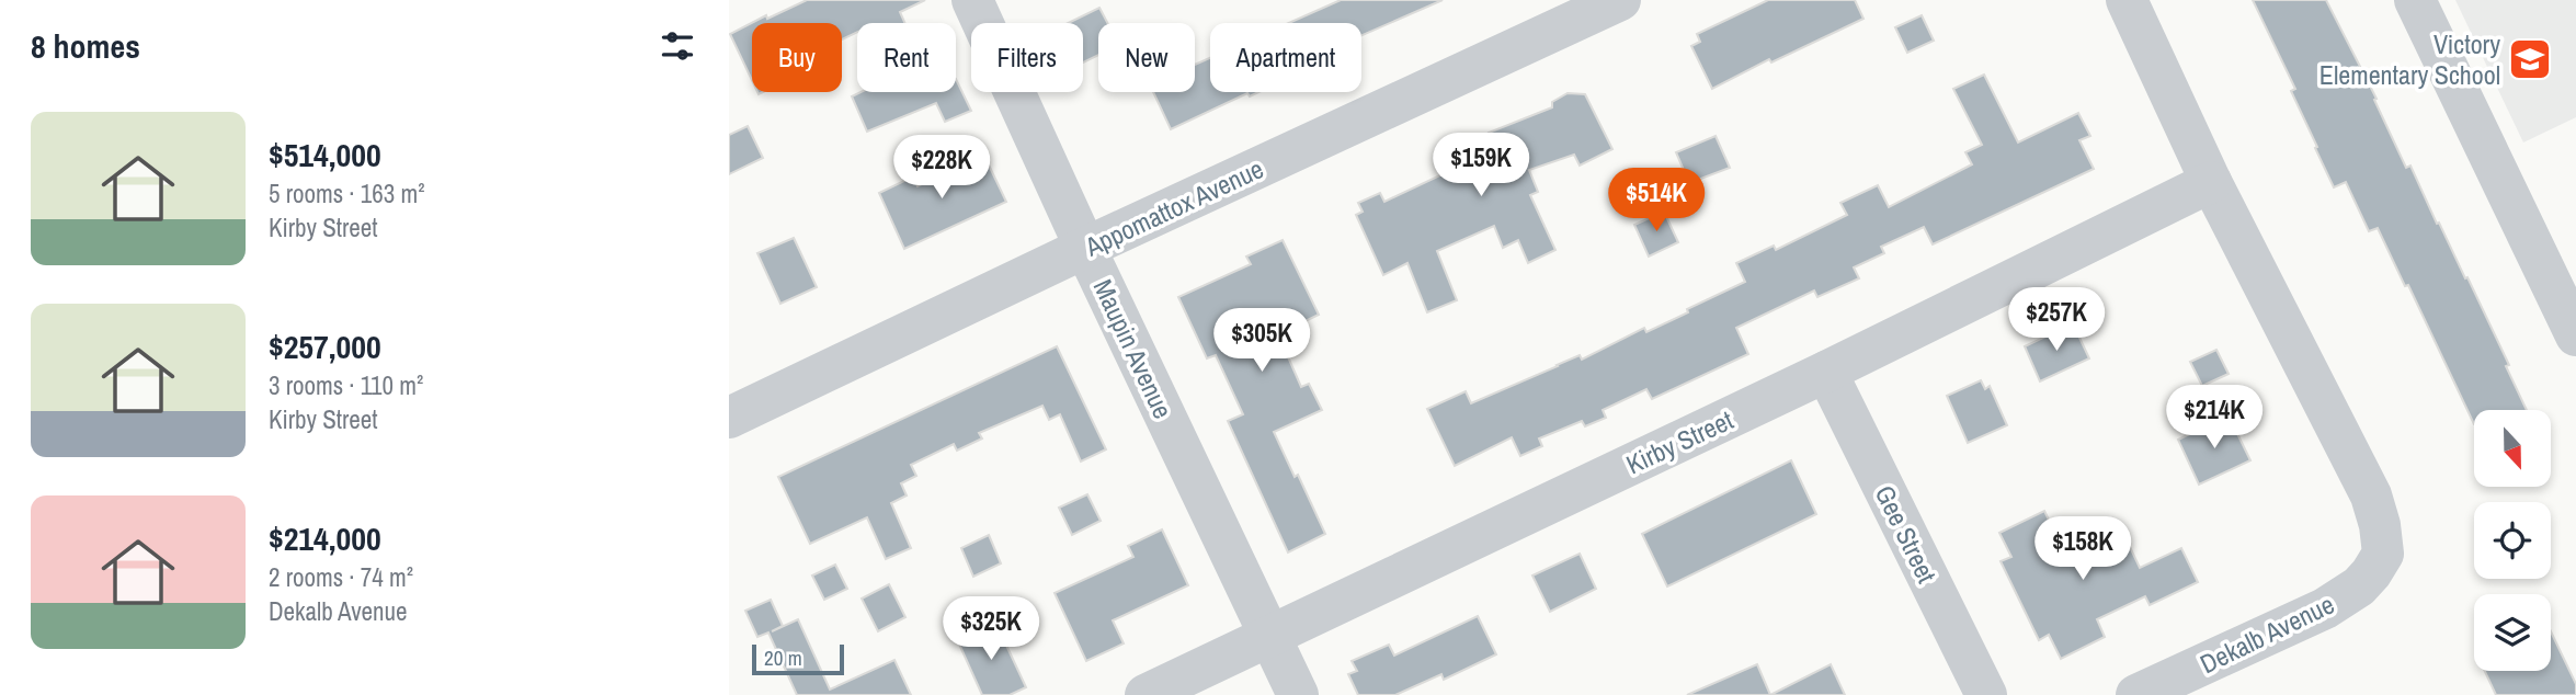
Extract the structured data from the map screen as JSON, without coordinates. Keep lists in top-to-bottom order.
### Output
{
  "streets": {
    "street": [
      "Appomattox Avenue",
      "Maupin Avenue",
      "Kirby Street",
      "Gee Street",
      "Dekalb Avenue"
    ]
  },
  "crossings": [
    ["Appomattox Avenue", "Maupin Avenue"],
    ["Maupin Avenue", "Kirby Street"],
    ["Kirby Street", "Gee Street"],
    ["Kirby Street", "Dekalb Avenue"]
  ],
  "places": {
    "school or university": ["Victory Elementary School"]
  },
  "scale_bar": "20 m",
  "north": "bottom",
  "page": {
    "heading": "8 homes",
    "chip": [
      "Buy",
      "Rent",
      "Filters",
      "New",
      "Apartment"
    ],
    "list": [
      {
        "name": "$514,000",
        "note": "5 rooms · 163 m² · Kirby Street"
      },
      {
        "name": "$257,000",
        "note": "3 rooms · 110 m² · Kirby Street"
      },
      {
        "name": "$214,000",
        "note": "2 rooms · 74 m² · Dekalb Avenue"
      }
    ],
    "price": [
      "$159K",
      "$228K",
      "$514K",
      "$257K",
      "$305K",
      "$214K",
      "$158K",
      "$325K"
    ],
    "scale": "20 m"
  }
}
